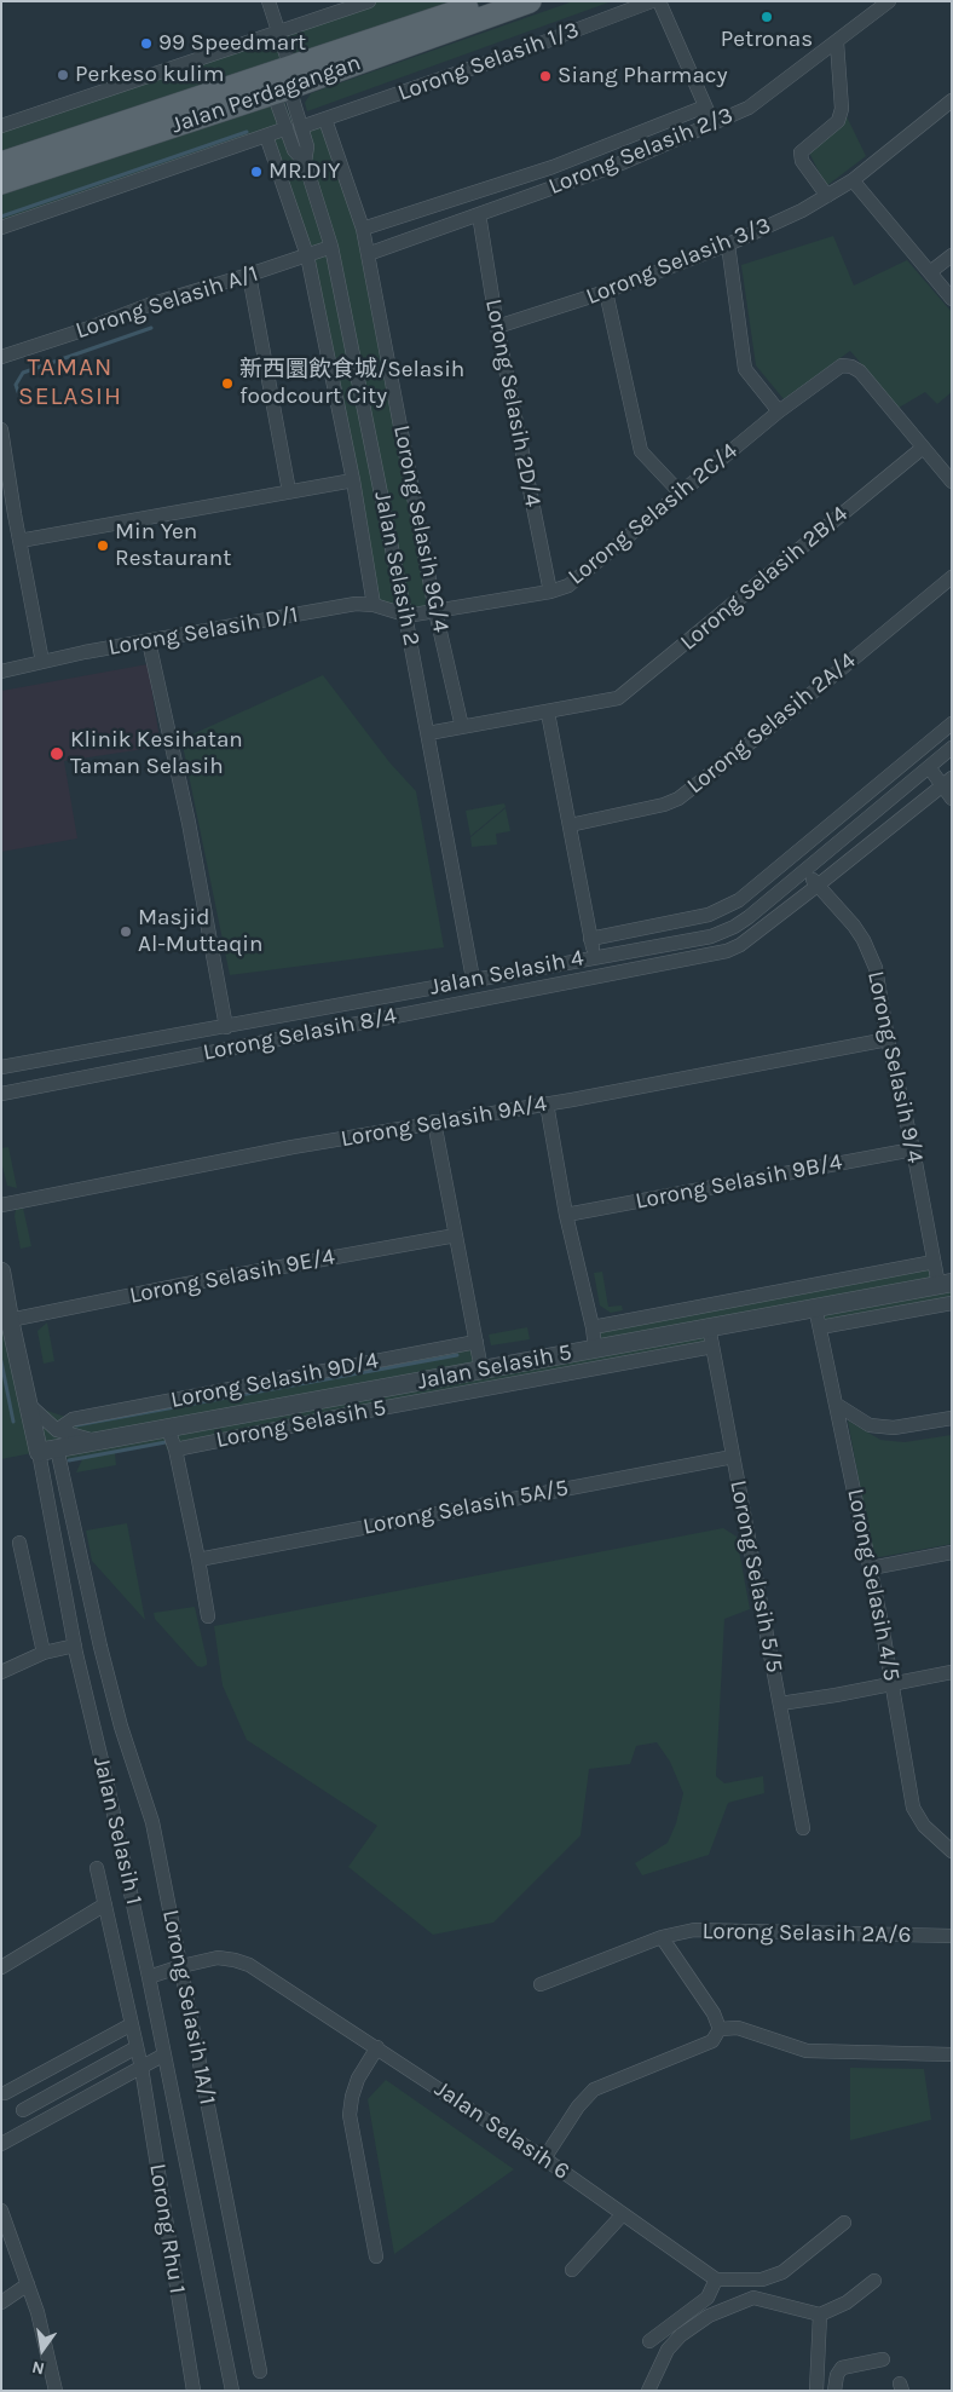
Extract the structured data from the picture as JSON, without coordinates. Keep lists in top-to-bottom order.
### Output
{
  "streets": {
    "main road": ["Jalan Perdagangan"],
    "street": [
      "Lorong Selasih 1/3",
      "Lorong Selasih 2/3",
      "Lorong Selasih 3/3",
      "Lorong Selasih A/1",
      "Lorong Selasih 2D/4",
      "Lorong Selasih 2C/4",
      "Lorong Selasih 9G/4",
      "Jalan Selasih 2",
      "Lorong Selasih 2B/4",
      "Lorong Selasih D/1",
      "Lorong Selasih 2A/4",
      "Jalan Selasih 4",
      "Lorong Selasih 8/4",
      "Lorong Selasih 9/4",
      "Lorong Selasih 9A/4",
      "Lorong Selasih 9B/4",
      "Lorong Selasih 9E/4",
      "Jalan Selasih 5",
      "Lorong Selasih 9D/4",
      "Lorong Selasih 5",
      "Lorong Selasih 5A/5",
      "Lorong Selasih 5/5",
      "Lorong Selasih 4/5",
      "Jalan Selasih 1",
      "Lorong Selasih 2A/6",
      "Lorong Selasih 1A/1",
      "Jalan Selasih 6",
      "Lorong Rhu 1"
    ]
  },
  "crossings": [
    ["Lorong Selasih 1/3", "Lorong Selasih 9G/4"],
    ["Lorong Selasih 2/3", "Lorong Selasih 2D/4"],
    ["Lorong Selasih 2/3", "Lorong Selasih 9G/4"],
    ["Lorong Selasih 3/3", "Lorong Selasih 2D/4"],
    ["Lorong Selasih A/1", "Jalan Selasih 2"],
    ["Lorong Selasih 2D/4", "Lorong Selasih 2C/4"],
    ["Lorong Selasih 2C/4", "Lorong Selasih 9G/4"],
    ["Lorong Selasih 2C/4", "Jalan Selasih 2"],
    ["Lorong Selasih 2C/4", "Lorong Selasih 2B/4"],
    ["Lorong Selasih 2C/4", "Lorong Selasih D/1"],
    ["Lorong Selasih 9G/4", "Lorong Selasih 2B/4"],
    ["Jalan Selasih 2", "Lorong Selasih 2B/4"],
    ["Jalan Selasih 2", "Lorong Selasih D/1"],
    ["Jalan Selasih 2", "Jalan Selasih 4"],
    ["Jalan Selasih 4", "Lorong Selasih 9/4"],
    ["Lorong Selasih 8/4", "Lorong Selasih 9/4"],
    ["Lorong Selasih 9/4", "Lorong Selasih 9A/4"],
    ["Lorong Selasih 9/4", "Lorong Selasih 9B/4"],
    ["Lorong Selasih 9/4", "Jalan Selasih 5"],
    ["Lorong Selasih 9E/4", "Jalan Selasih 1"],
    ["Jalan Selasih 5", "Lorong Selasih 9D/4"],
    ["Jalan Selasih 5", "Lorong Selasih 5/5"],
    ["Jalan Selasih 5", "Lorong Selasih 4/5"],
    ["Jalan Selasih 5", "Jalan Selasih 1"],
    ["Jalan Selasih 5", "Lorong Selasih 1A/1"],
    ["Lorong Selasih 9D/4", "Lorong Selasih 1A/1"],
    ["Lorong Selasih 5", "Lorong Selasih 5/5"],
    ["Lorong Selasih 5A/5", "Lorong Selasih 5/5"],
    ["Jalan Selasih 1", "Jalan Selasih 6"],
    ["Lorong Selasih 1A/1", "Jalan Selasih 6"]
  ],
  "districts": ["TAMAN SELASIH"],
  "places": [
    "Petronas",
    "99 Speedmart",
    "Perkeso kulim",
    "Siang Pharmacy",
    "MR.DIY",
    "新西圜飲食城/Selasih foodcourt City",
    "Min Yen Restaurant",
    "Klinik Kesihatan Taman Selasih",
    "Masjid Al-Muttaqin"
  ],
  "north": "bottom"
}
